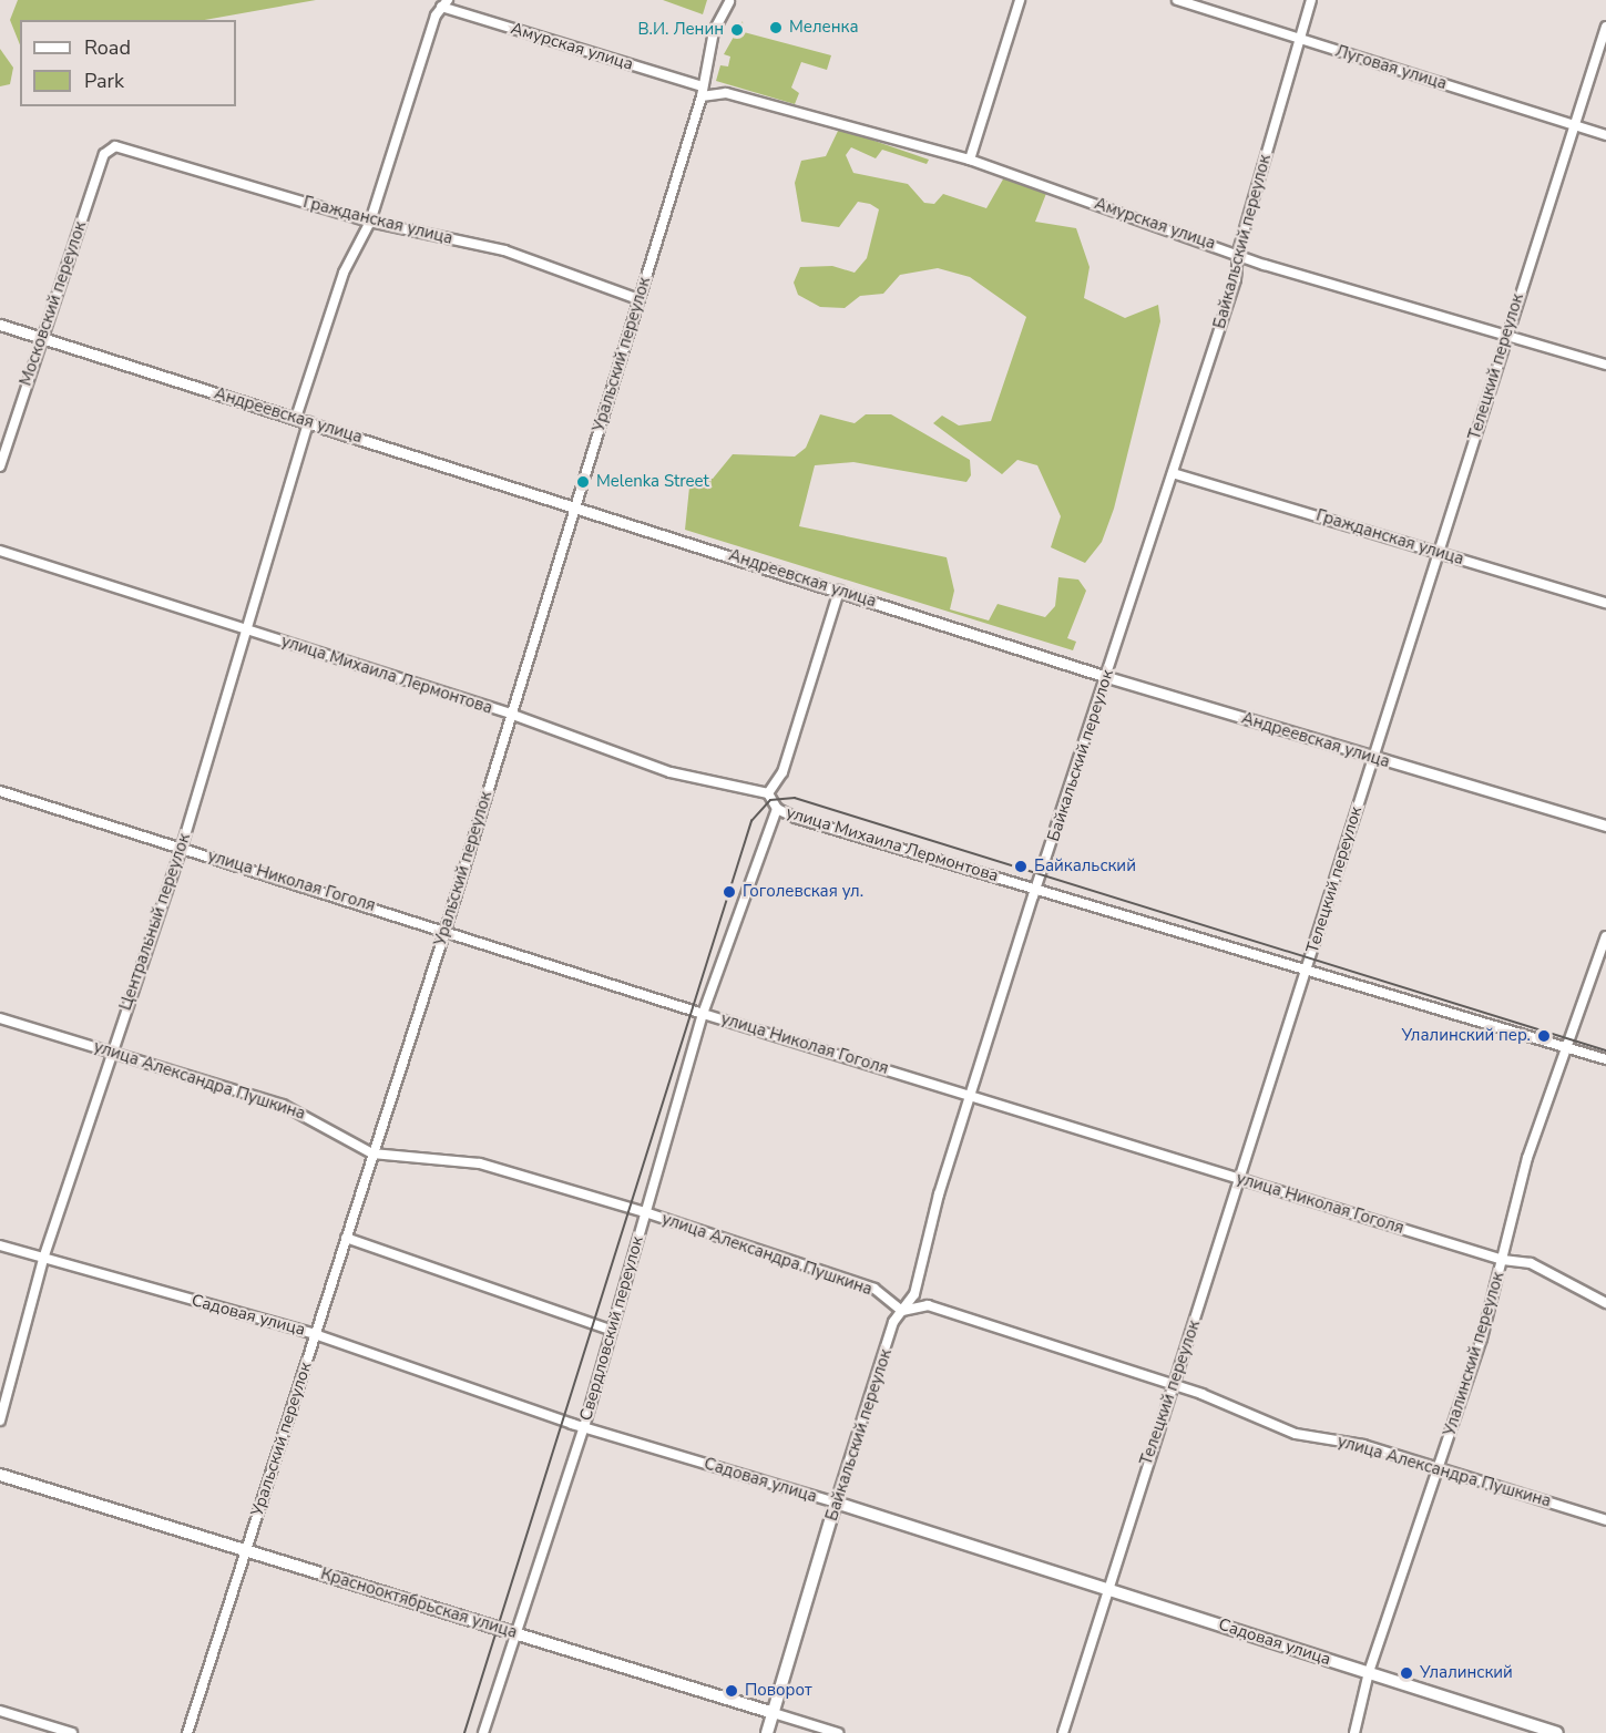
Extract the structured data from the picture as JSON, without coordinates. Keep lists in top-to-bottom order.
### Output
{
  "streets": {
    "main road": ["Байкальский переулок", "Садовая улица", "Краснооктябрьская улица"],
    "street": [
      "Амурская улица",
      "Луговая улица",
      "Гражданская улица",
      "Московский переулок",
      "Уральский переулок",
      "Телецкий переулок",
      "Андреевская улица",
      "улица Михаила Лермонтова",
      "улица Николая Гоголя",
      "Центральный переулок",
      "улица Александра Пушкина",
      "Свердловский переулок",
      "Улалинский переулок"
    ]
  },
  "crossings": [
    ["Амурская улица", "Байкальский переулок"],
    ["Амурская улица", "Уральский переулок"],
    ["Амурская улица", "Телецкий переулок"],
    ["Луговая улица", "Байкальский переулок"],
    ["Луговая улица", "Телецкий переулок"],
    ["Гражданская улица", "Байкальский переулок"],
    ["Гражданская улица", "Московский переулок"],
    ["Гражданская улица", "Уральский переулок"],
    ["Гражданская улица", "Телецкий переулок"],
    ["Байкальский переулок", "Андреевская улица"],
    ["Байкальский переулок", "улица Михаила Лермонтова"],
    ["Байкальский переулок", "улица Николая Гоголя"],
    ["Байкальский переулок", "улица Александра Пушкина"],
    ["Байкальский переулок", "Садовая улица"],
    ["Байкальский переулок", "Краснооктябрьская улица"],
    ["Московский переулок", "Андреевская улица"],
    ["Уральский переулок", "Андреевская улица"],
    ["Уральский переулок", "улица Михаила Лермонтова"],
    ["Уральский переулок", "улица Николая Гоголя"],
    ["Уральский переулок", "улица Александра Пушкина"],
    ["Уральский переулок", "Садовая улица"],
    ["Уральский переулок", "Краснооктябрьская улица"],
    ["Телецкий переулок", "Андреевская улица"],
    ["Телецкий переулок", "улица Михаила Лермонтова"],
    ["Телецкий переулок", "улица Николая Гоголя"],
    ["Телецкий переулок", "улица Александра Пушкина"],
    ["Телецкий переулок", "Садовая улица"],
    ["Андреевская улица", "Центральный переулок"],
    ["улица Михаила Лермонтова", "Центральный переулок"],
    ["улица Михаила Лермонтова", "Свердловский переулок"],
    ["улица Михаила Лермонтова", "Улалинский переулок"],
    ["улица Николая Гоголя", "Центральный переулок"],
    ["улица Николая Гоголя", "Свердловский переулок"],
    ["улица Николая Гоголя", "Улалинский переулок"],
    ["Центральный переулок", "улица Александра Пушкина"],
    ["Центральный переулок", "Садовая улица"],
    ["улица Александра Пушкина", "Свердловский переулок"],
    ["улица Александра Пушкина", "Улалинский переулок"],
    ["Садовая улица", "Свердловский переулок"],
    ["Садовая улица", "Улалинский переулок"],
    ["Свердловский переулок", "Краснооктябрьская улица"]
  ],
  "places": [
    "Меленка",
    "В.И. Ленин",
    "Melenka Street",
    "Байкальский",
    "Гоголевская ул.",
    "Улалинский пер.",
    "Улалинский",
    "Поворот"
  ],
  "legend": ["Road", "Park"]
}
